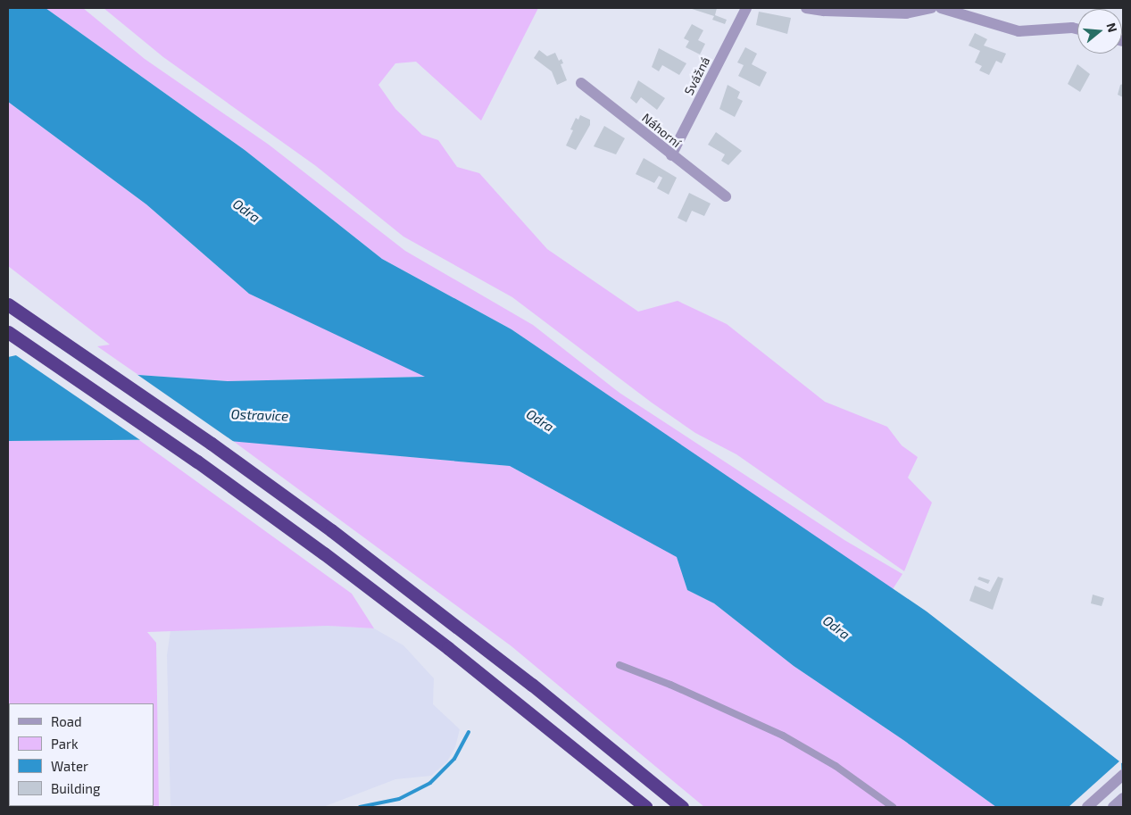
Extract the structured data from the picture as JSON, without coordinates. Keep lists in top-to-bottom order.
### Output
{
  "streets": {
    "street": ["Svážná", "Náhorní"]
  },
  "crossings": [
    ["Svážná", "Náhorní"]
  ],
  "water": ["Odra", "Ostravice"],
  "legend": [
    "Road",
    "Park",
    "Water",
    "Building"
  ],
  "north": "right"
}
